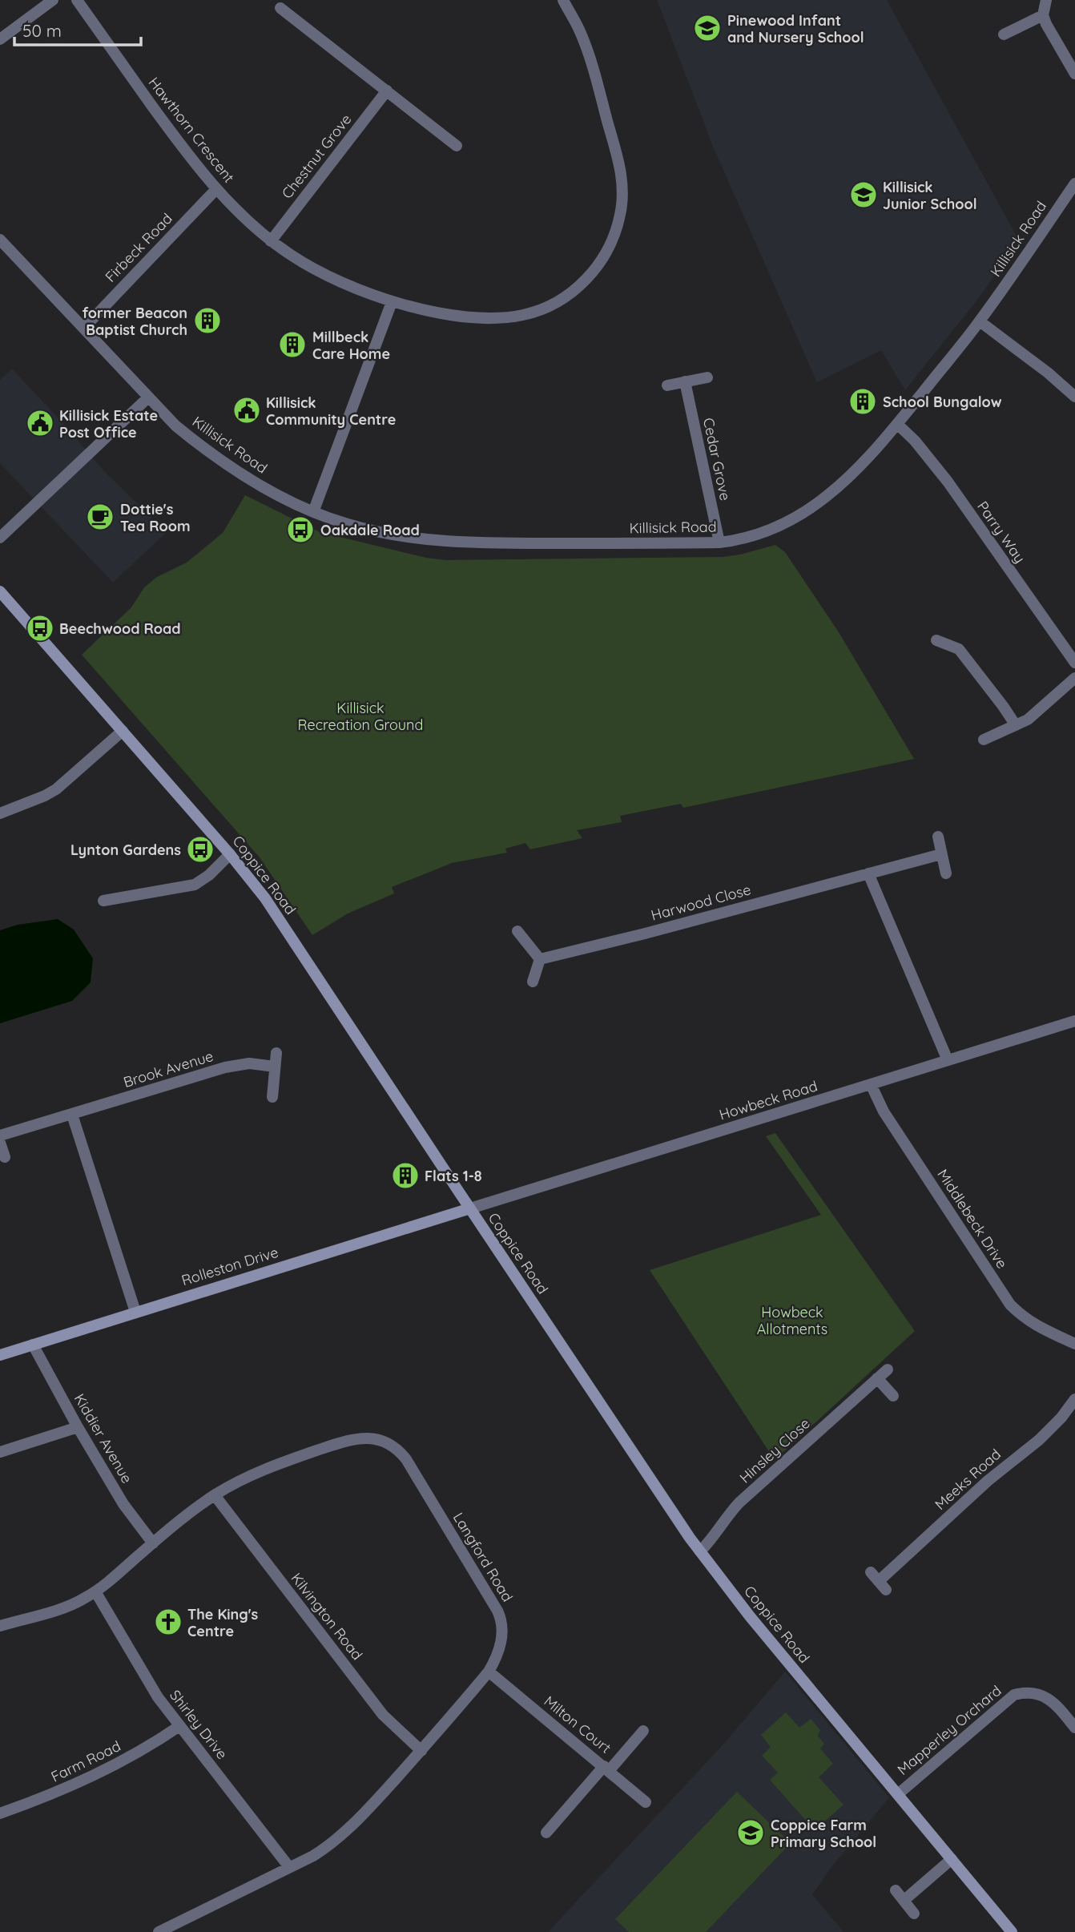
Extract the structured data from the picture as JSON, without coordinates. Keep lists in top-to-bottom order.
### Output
{
  "streets": {
    "street": [
      "Hawthorn Crescent",
      "Chestnut Grove",
      "Killisick Road",
      "Firbeck Road",
      "Cedar Grove",
      "Parry Way",
      "Coppice Road",
      "Harwood Close",
      "Brook Avenue",
      "Howbeck Road",
      "Middlebeck Drive",
      "Rolleston Drive",
      "Kiddier Avenue",
      "Hinsley Close",
      "Meeks Road",
      "Langford Road",
      "Kilvington Road",
      "Shirley Drive",
      "Milton Court",
      "Mapperley Orchard",
      "Farm Road"
    ]
  },
  "crossings": [
    ["Hawthorn Crescent", "Chestnut Grove"],
    ["Hawthorn Crescent", "Firbeck Road"],
    ["Killisick Road", "Firbeck Road"],
    ["Killisick Road", "Cedar Grove"],
    ["Killisick Road", "Parry Way"],
    ["Coppice Road", "Howbeck Road"],
    ["Coppice Road", "Rolleston Drive"],
    ["Coppice Road", "Hinsley Close"],
    ["Coppice Road", "Mapperley Orchard"],
    ["Howbeck Road", "Middlebeck Drive"],
    ["Howbeck Road", "Rolleston Drive"],
    ["Rolleston Drive", "Kiddier Avenue"],
    ["Kiddier Avenue", "Langford Road"],
    ["Langford Road", "Kilvington Road"],
    ["Langford Road", "Shirley Drive"],
    ["Langford Road", "Milton Court"],
    ["Shirley Drive", "Farm Road"]
  ],
  "parks": ["Killisick Recreation Ground", "Howbeck Allotments"],
  "places": {
    "school or university": ["Pinewood Infant and Nursery School", "Killisick Junior School", "Coppice Farm Primary School"],
    "building": [
      "former Beacon Baptist Church",
      "Millbeck Care Home",
      "School Bungalow",
      "Flats 1-8"
    ],
    "public building": ["Killisick Community Centre", "Killisick Estate Post Office"],
    "cafe": ["Dottie's Tea Room"],
    "bus stop": ["Oakdale Road", "Beechwood Road", "Lynton Gardens"],
    "church": ["The King's Centre"]
  },
  "scale_bar": "50 m"
}
